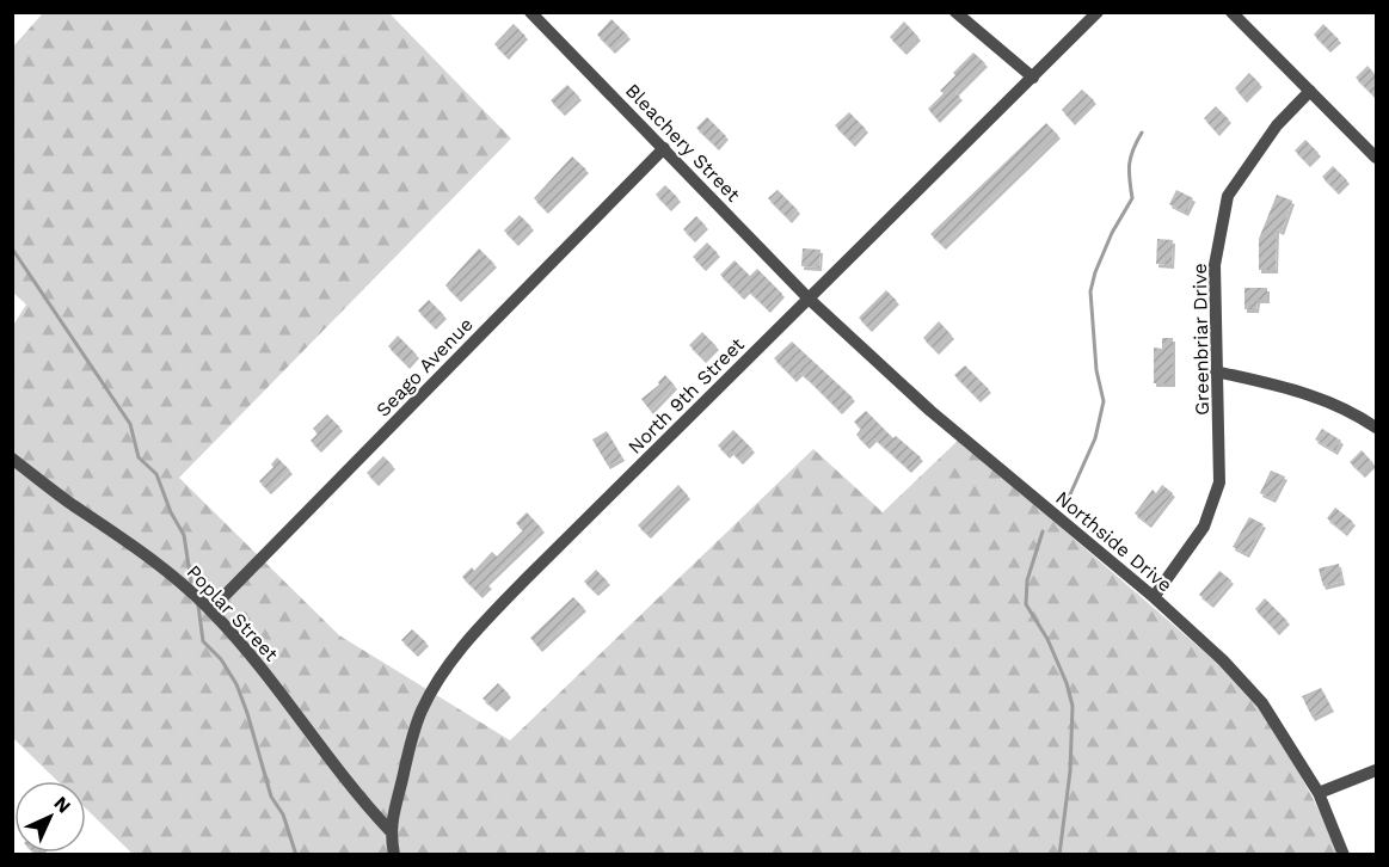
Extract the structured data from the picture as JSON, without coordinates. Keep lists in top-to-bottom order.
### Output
{
  "streets": {
    "street": [
      "Bleachery Street",
      "Greenbriar Drive",
      "Seago Avenue",
      "North 9th Street",
      "Northside Drive",
      "Poplar Street"
    ]
  },
  "crossings": [
    ["Bleachery Street", "Seago Avenue"],
    ["Bleachery Street", "North 9th Street"],
    ["Bleachery Street", "Northside Drive"],
    ["Greenbriar Drive", "Northside Drive"],
    ["Seago Avenue", "Poplar Street"],
    ["North 9th Street", "Northside Drive"],
    ["North 9th Street", "Poplar Street"]
  ],
  "north": "top right"
}
